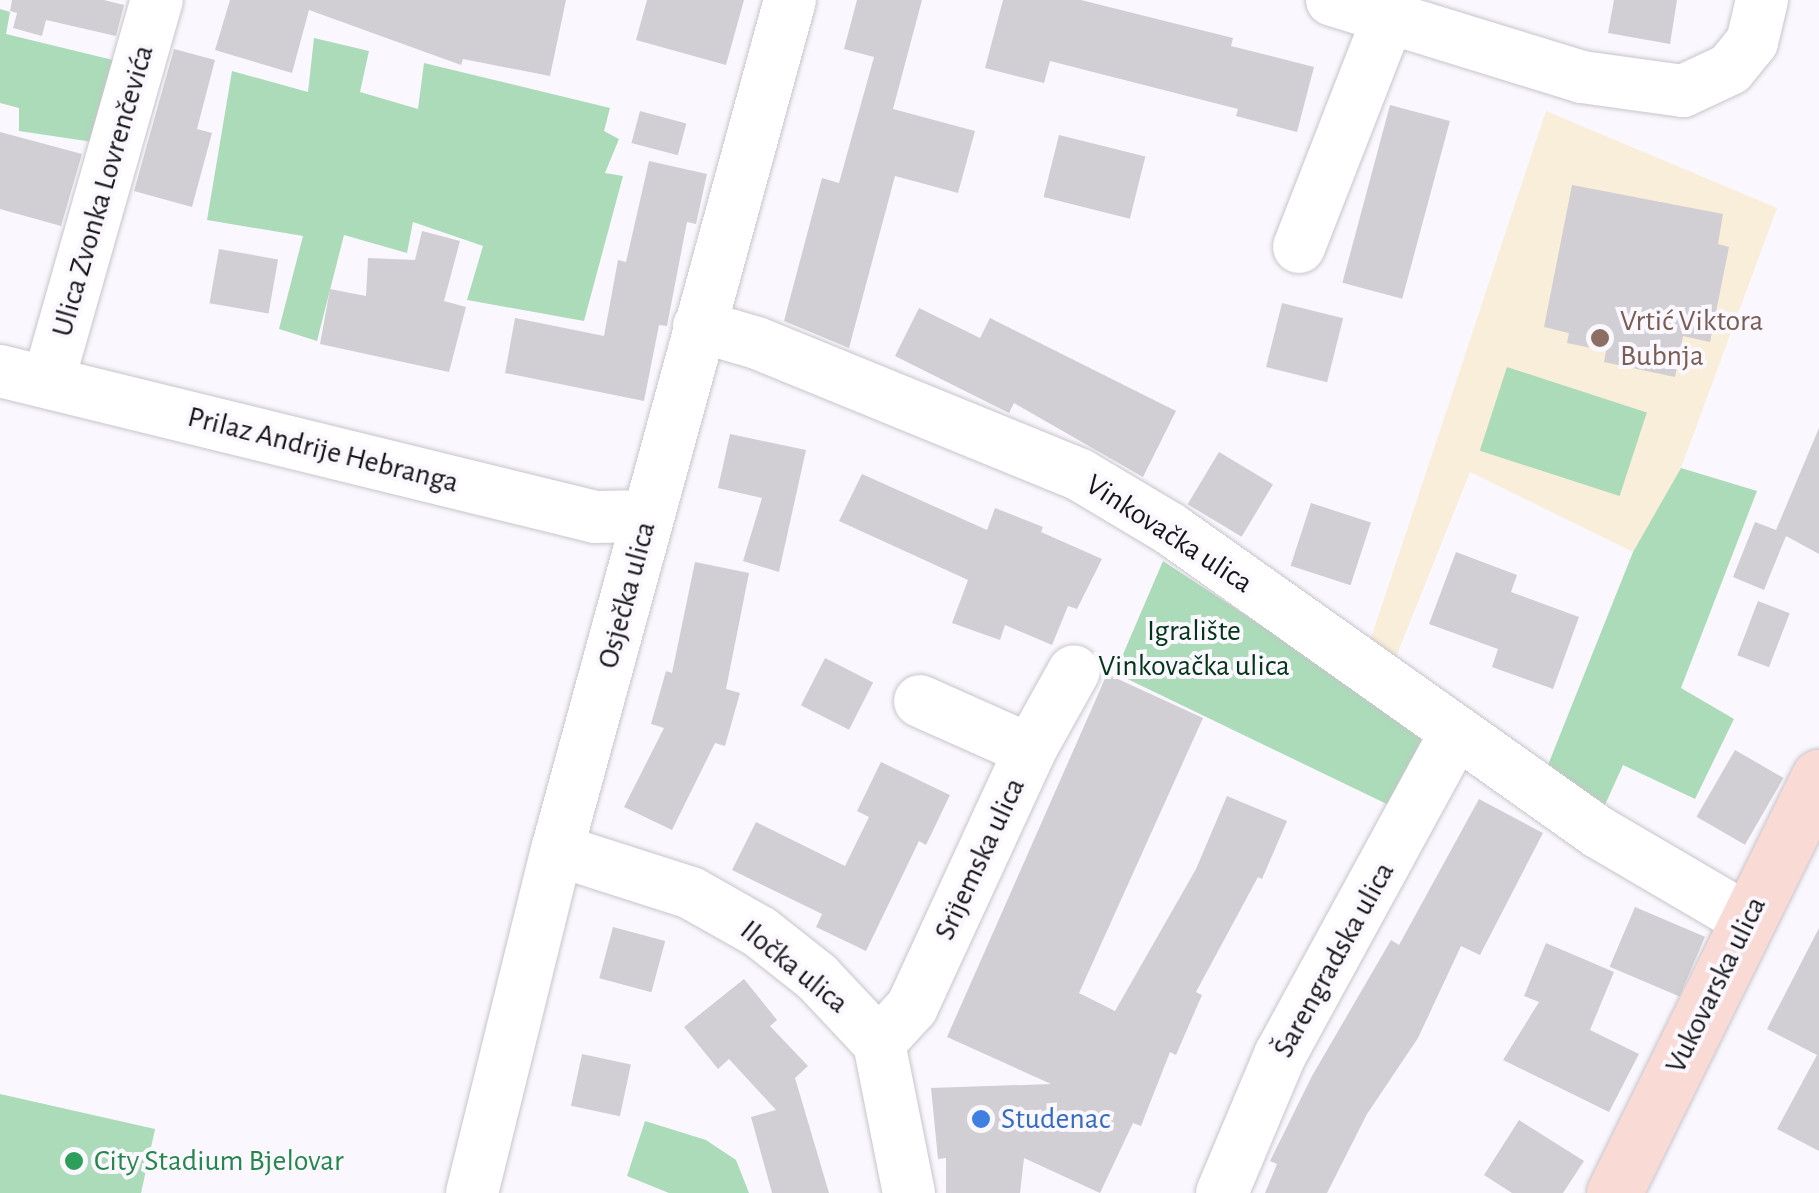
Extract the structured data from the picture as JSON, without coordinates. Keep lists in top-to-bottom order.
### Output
{
  "streets": {
    "main road": ["Vukovarska ulica"],
    "street": [
      "Ulica Zvonka Lovrenčevića",
      "Prilaz Andrije Hebranga",
      "Vinkovačka ulica",
      "Osječka ulica",
      "Srijemska ulica",
      "Šarengradska ulica",
      "Iločka ulica"
    ]
  },
  "crossings": [
    ["Ulica Zvonka Lovrenčevića", "Prilaz Andrije Hebranga"],
    ["Prilaz Andrije Hebranga", "Osječka ulica"],
    ["Vinkovačka ulica", "Osječka ulica"],
    ["Vinkovačka ulica", "Šarengradska ulica"],
    ["Vinkovačka ulica", "Vukovarska ulica"],
    ["Osječka ulica", "Iločka ulica"],
    ["Srijemska ulica", "Iločka ulica"]
  ],
  "parks": ["Igralište Vinkovačka ulica"],
  "places": ["Vrtić Viktora Bubnja", "Studenac", "City Stadium Bjelovar"]
}
